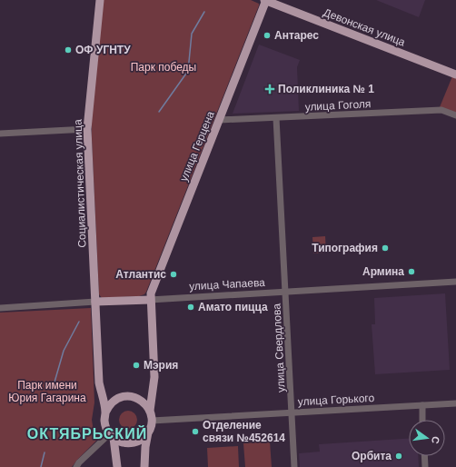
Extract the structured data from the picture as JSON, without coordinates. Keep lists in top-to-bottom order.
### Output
{
  "streets": {
    "main road": [
      "Девонская улица",
      "улица Герцена",
      "Социалистическая улица",
      "улица Чапаева"
    ],
    "street": ["улица Гоголя", "улица Свердлова", "улица Горького"]
  },
  "crossings": [
    ["Девонская улица", "улица Герцена"],
    ["улица Гоголя", "улица Герцена"],
    ["улица Гоголя", "улица Свердлова"],
    ["улица Герцена", "улица Чапаева"],
    ["Социалистическая улица", "улица Чапаева"],
    ["Социалистическая улица", "улица Горького"],
    ["улица Чапаева", "улица Свердлова"],
    ["улица Свердлова", "улица Горького"]
  ],
  "districts": ["ОКТЯБРЬСКИЙ"],
  "parks": ["Парк победы", "Парк имени Юрия Гагарина"],
  "places": {
    "other": [
      "Антарес",
      "ОФ УГНТУ",
      "Типография",
      "Армина",
      "Атлантис",
      "Амато пицца",
      "Мэрия",
      "Отделение связи №452614",
      "Орбита"
    ],
    "health": ["Поликлиника № 1"]
  },
  "north": "right"
}
